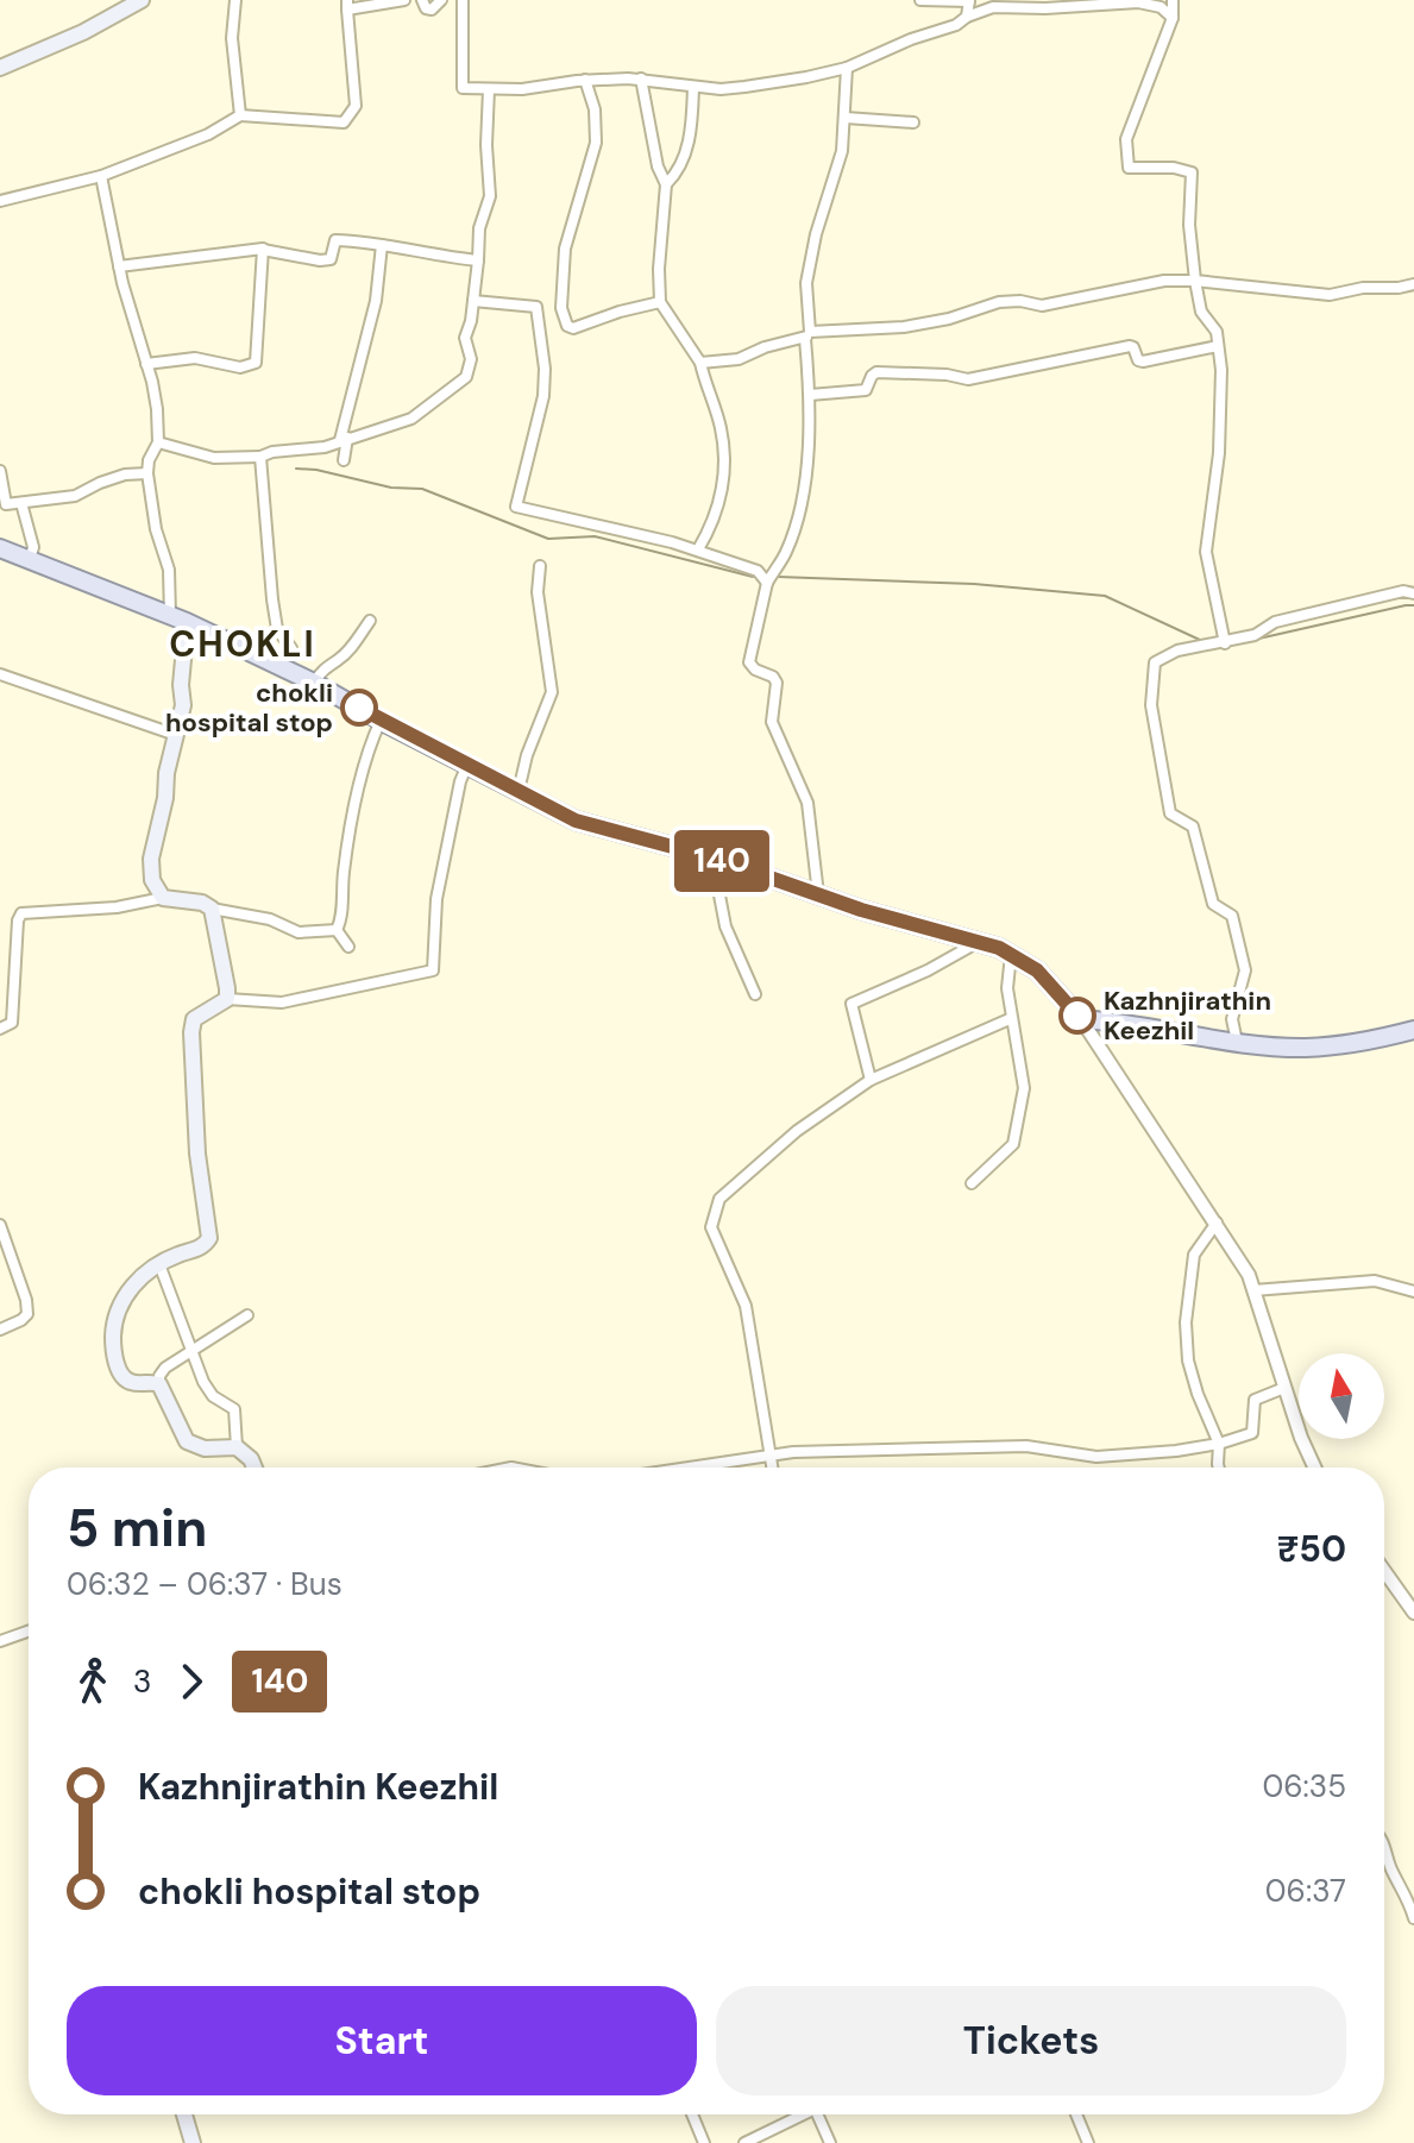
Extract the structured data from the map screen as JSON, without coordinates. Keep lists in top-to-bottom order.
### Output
{
  "districts": ["CHOKLI"],
  "places": ["chokli hospital stop", "Kazhnjirathin Keezhil"],
  "lines": ["bus line 140"],
  "north": "top",
  "page": {
    "on_map": "140",
    "heading": ["5 min", "06:32 – 06:37 · Bus", "₹50"],
    "legs": ["3", "140"],
    "list": [
      {
        "name": "Kazhnjirathin Keezhil",
        "value": "06:35"
      },
      {
        "name": "chokli hospital stop",
        "value": "06:37"
      }
    ],
    "buttons": ["Start", "Tickets"]
  }
}
